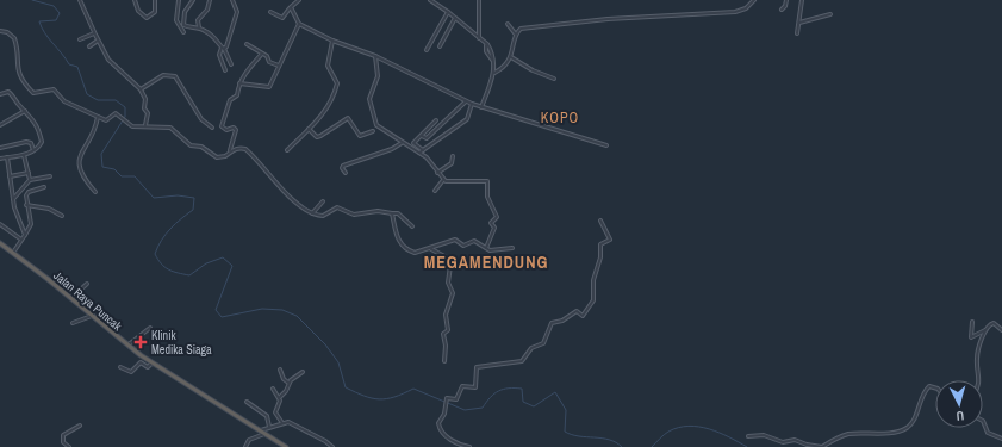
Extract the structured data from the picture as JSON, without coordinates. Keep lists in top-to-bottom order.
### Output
{
  "streets": {
    "highway": ["Jalan Raya Puncak"]
  },
  "districts": ["KOPO", "MEGAMENDUNG"],
  "places": {
    "health": ["Klinik Medika Siaga"]
  },
  "north": "bottom"
}
